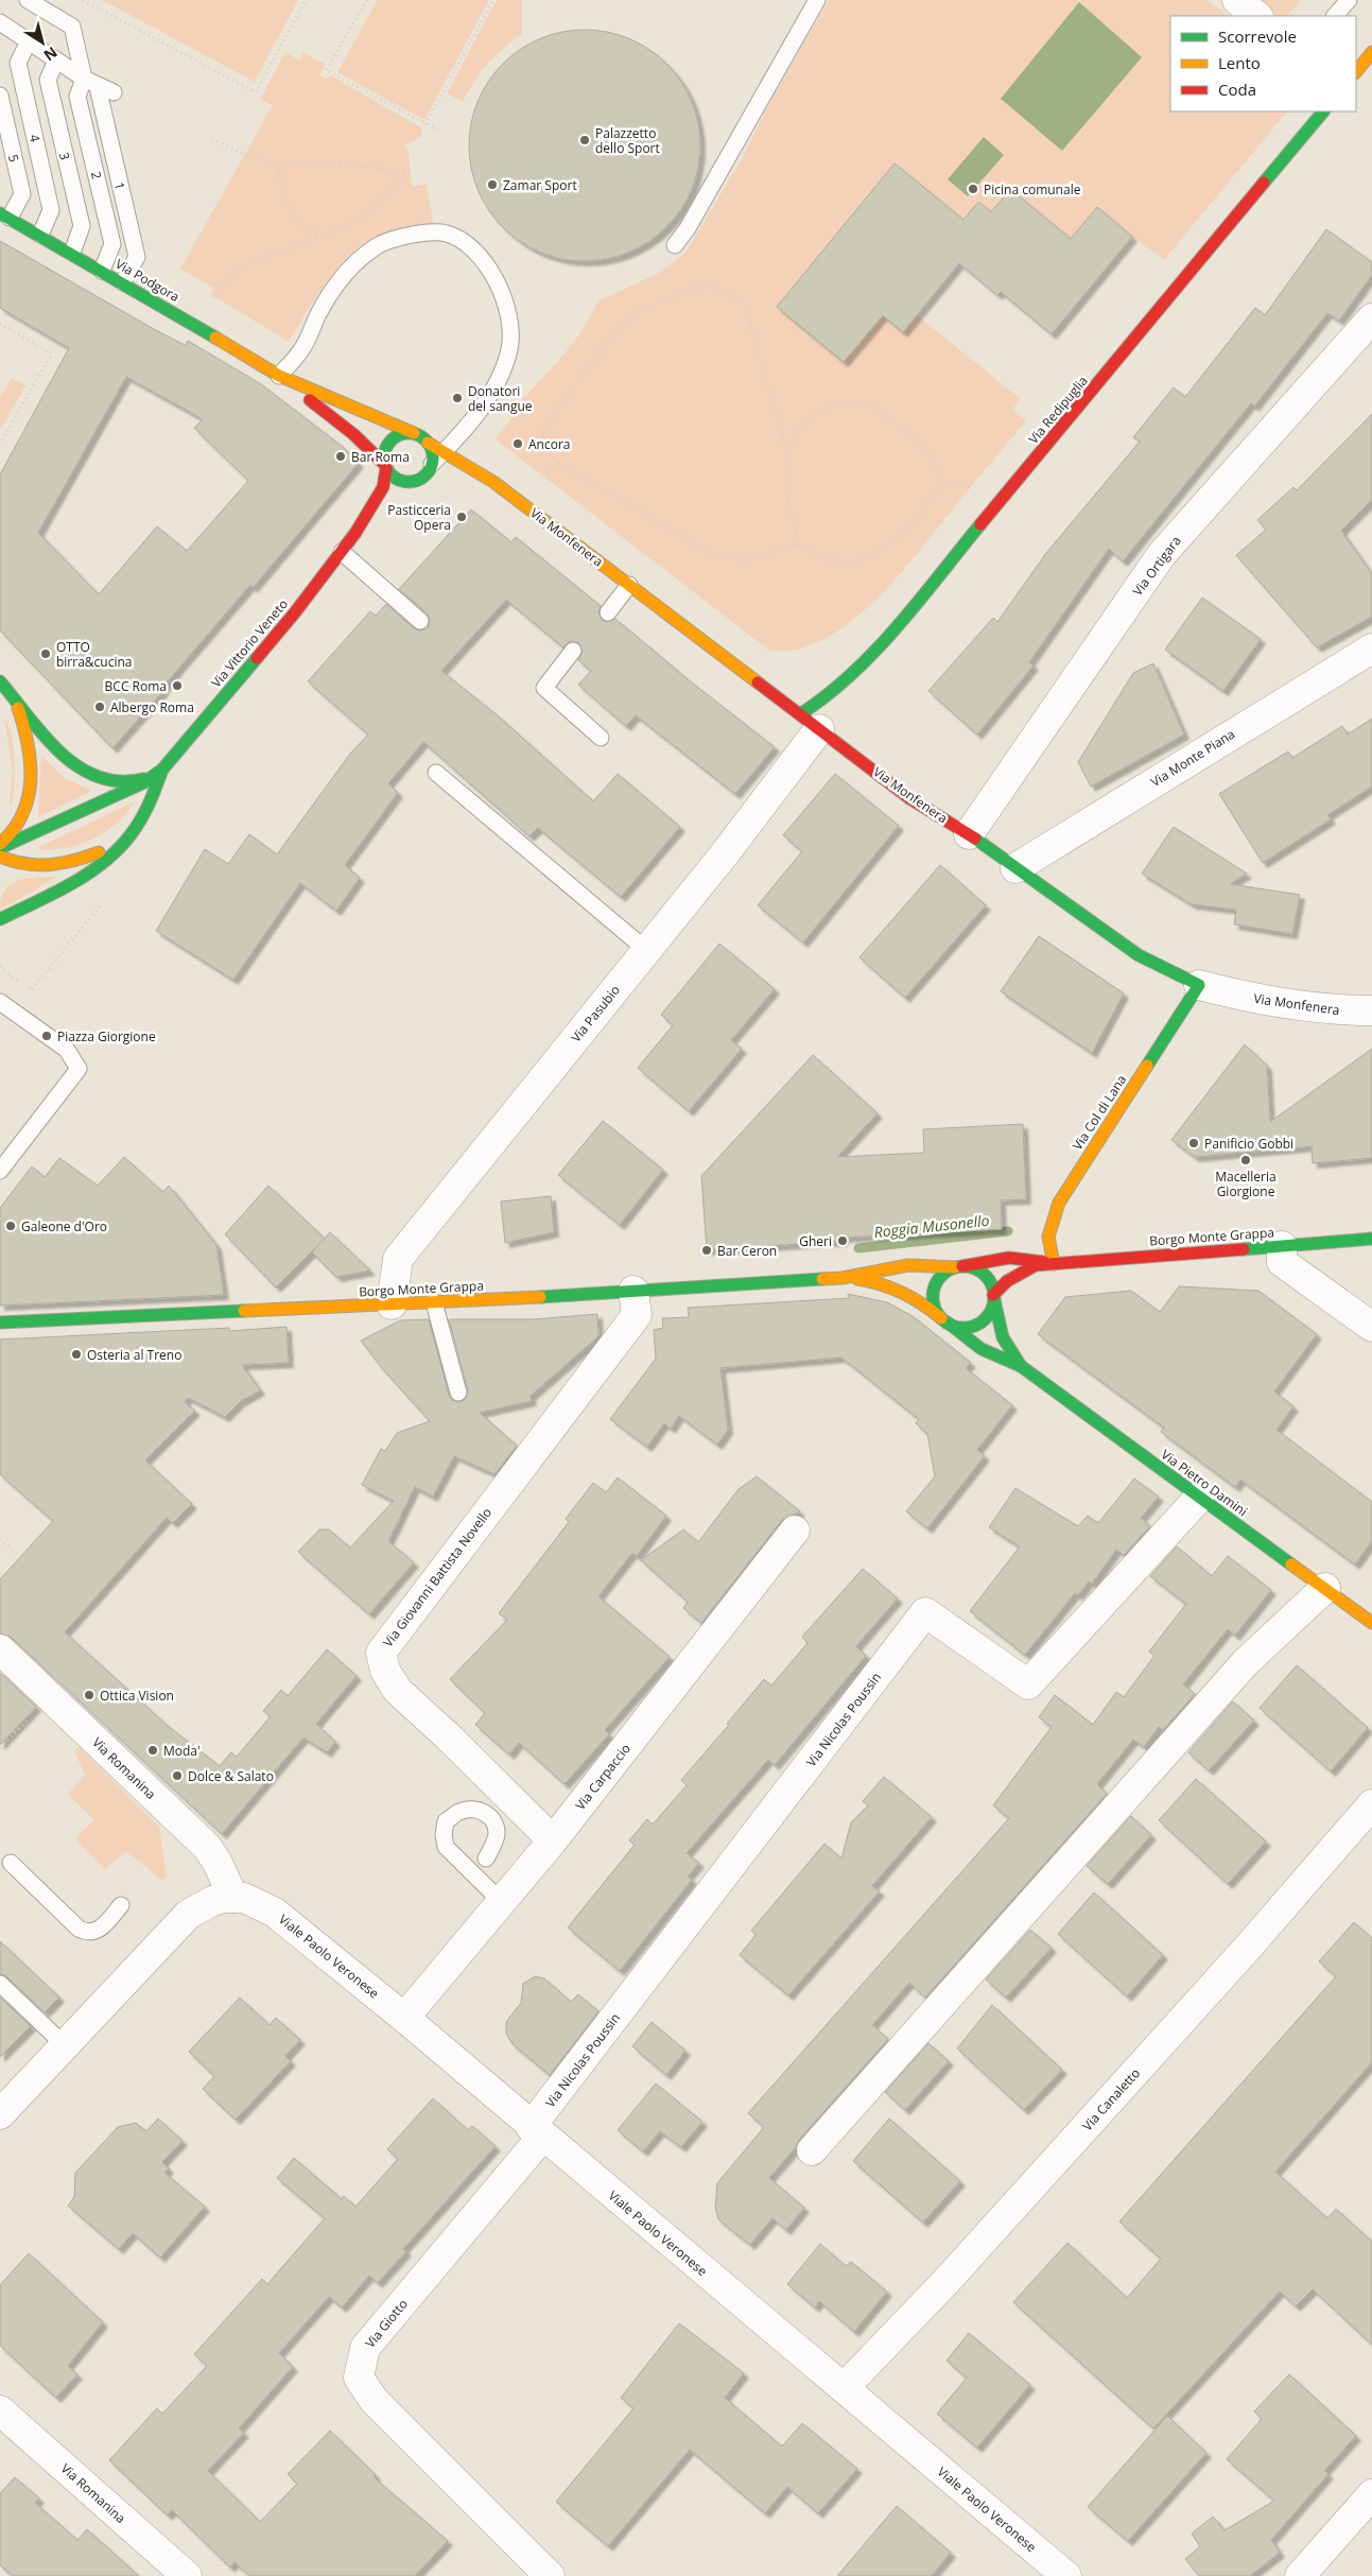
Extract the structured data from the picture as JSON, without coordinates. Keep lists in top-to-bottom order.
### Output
{
  "streets": {
    "street": [
      "Via Podgora",
      "Via Redipuglia",
      "Via Monfenera",
      "Via Ortigara",
      "Via Vittorio Veneto",
      "Via Monte Piana",
      "Via Pasubio",
      "Via Col di Lana",
      "Borgo Monte Grappa",
      "Via Pietro Damini",
      "Via Giovanni Battista Novello",
      "Via Nicolas Poussin",
      "Via Romanina",
      "Via Carpaccio",
      "Viale Paolo Veronese",
      "Via Canaletto",
      "Via Giotto"
    ],
    "lane": [
      "4",
      "3",
      "5",
      "2",
      "1"
    ]
  },
  "crossings": [
    ["4", "Via Podgora"],
    ["3", "Via Podgora"],
    ["5", "Via Podgora"],
    ["2", "1"],
    ["2", "Via Podgora"],
    ["1", "Via Podgora"],
    ["Via Podgora", "Via Monfenera"],
    ["Via Podgora", "Via Vittorio Veneto"],
    ["Via Redipuglia", "Via Monfenera"],
    ["Via Redipuglia", "Via Pasubio"],
    ["Via Monfenera", "Via Ortigara"],
    ["Via Monfenera", "Via Vittorio Veneto"],
    ["Via Monfenera", "Via Monte Piana"],
    ["Via Monfenera", "Via Pasubio"],
    ["Via Monfenera", "Via Col di Lana"],
    ["Via Pasubio", "Borgo Monte Grappa"],
    ["Via Col di Lana", "Borgo Monte Grappa"],
    ["Borgo Monte Grappa", "Via Pietro Damini"],
    ["Borgo Monte Grappa", "Via Giovanni Battista Novello"],
    ["Via Pietro Damini", "Via Nicolas Poussin"],
    ["Via Giovanni Battista Novello", "Via Carpaccio"],
    ["Via Nicolas Poussin", "Viale Paolo Veronese"],
    ["Via Nicolas Poussin", "Via Giotto"],
    ["Via Romanina", "Viale Paolo Veronese"],
    ["Via Carpaccio", "Viale Paolo Veronese"],
    ["Viale Paolo Veronese", "Via Canaletto"],
    ["Viale Paolo Veronese", "Via Giotto"]
  ],
  "water": ["Roggia Musonello"],
  "places": [
    "Palazzetto dello Sport",
    "Zamar Sport",
    "Picina comunale",
    "Donatori del sangue",
    "Ancora",
    "Bar Roma",
    "Pasticceria Opera",
    "OTTO birra&cucina",
    "BCC Roma",
    "Albergo Roma",
    "Piazza Giorgione",
    "Panificio Gobbi",
    "Macelleria Giorgione",
    "Galeone d'Oro",
    "Gheri",
    "Bar Ceron",
    "Osteria al Treno",
    "Ottica Vision",
    "Moda'",
    "Dolce & Salato"
  ],
  "legend": ["Scorrevole", "Lento", "Coda"],
  "north": "bottom right"
}
